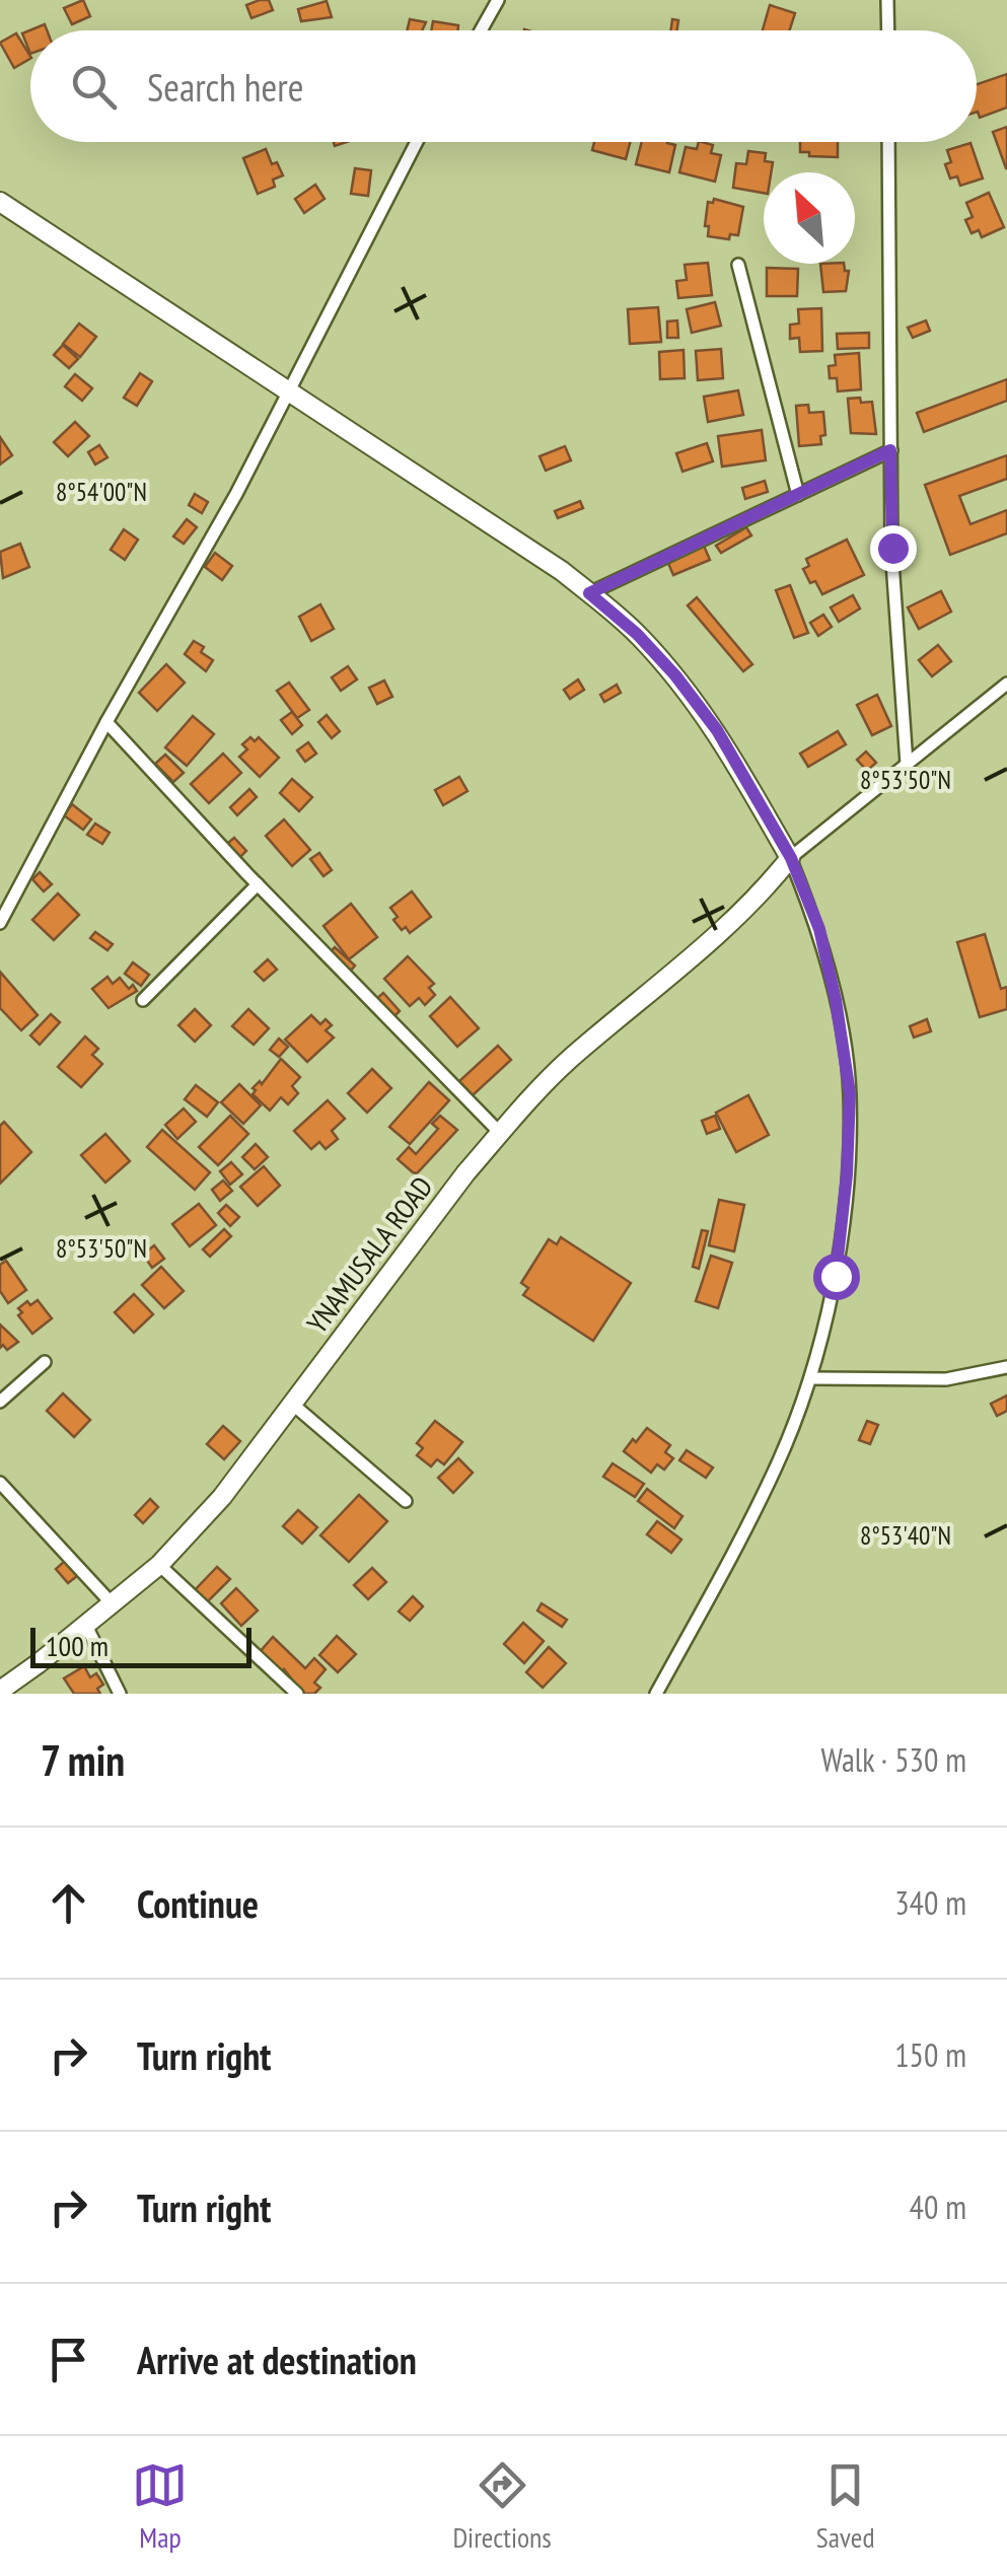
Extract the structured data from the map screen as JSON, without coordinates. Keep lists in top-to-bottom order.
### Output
{
  "streets": {
    "main road": ["YNAMUSALA ROAD"]
  },
  "scale_bar": "100 m",
  "north": "top left",
  "page": {
    "search": "Search here",
    "scale": "100 m",
    "heading": ["7 min", "Walk · 530 m"],
    "list": [
      ["Continue", "340 m"],
      ["Turn right", "150 m"],
      ["Turn right", "40 m"],
      "Arrive at destination"
    ],
    "nav": ["Map", "Directions", "Saved"]
  },
  "coordinates": ["8°54'00\"N", "8°53'50\"N", "8°53'40\"N"]
}
